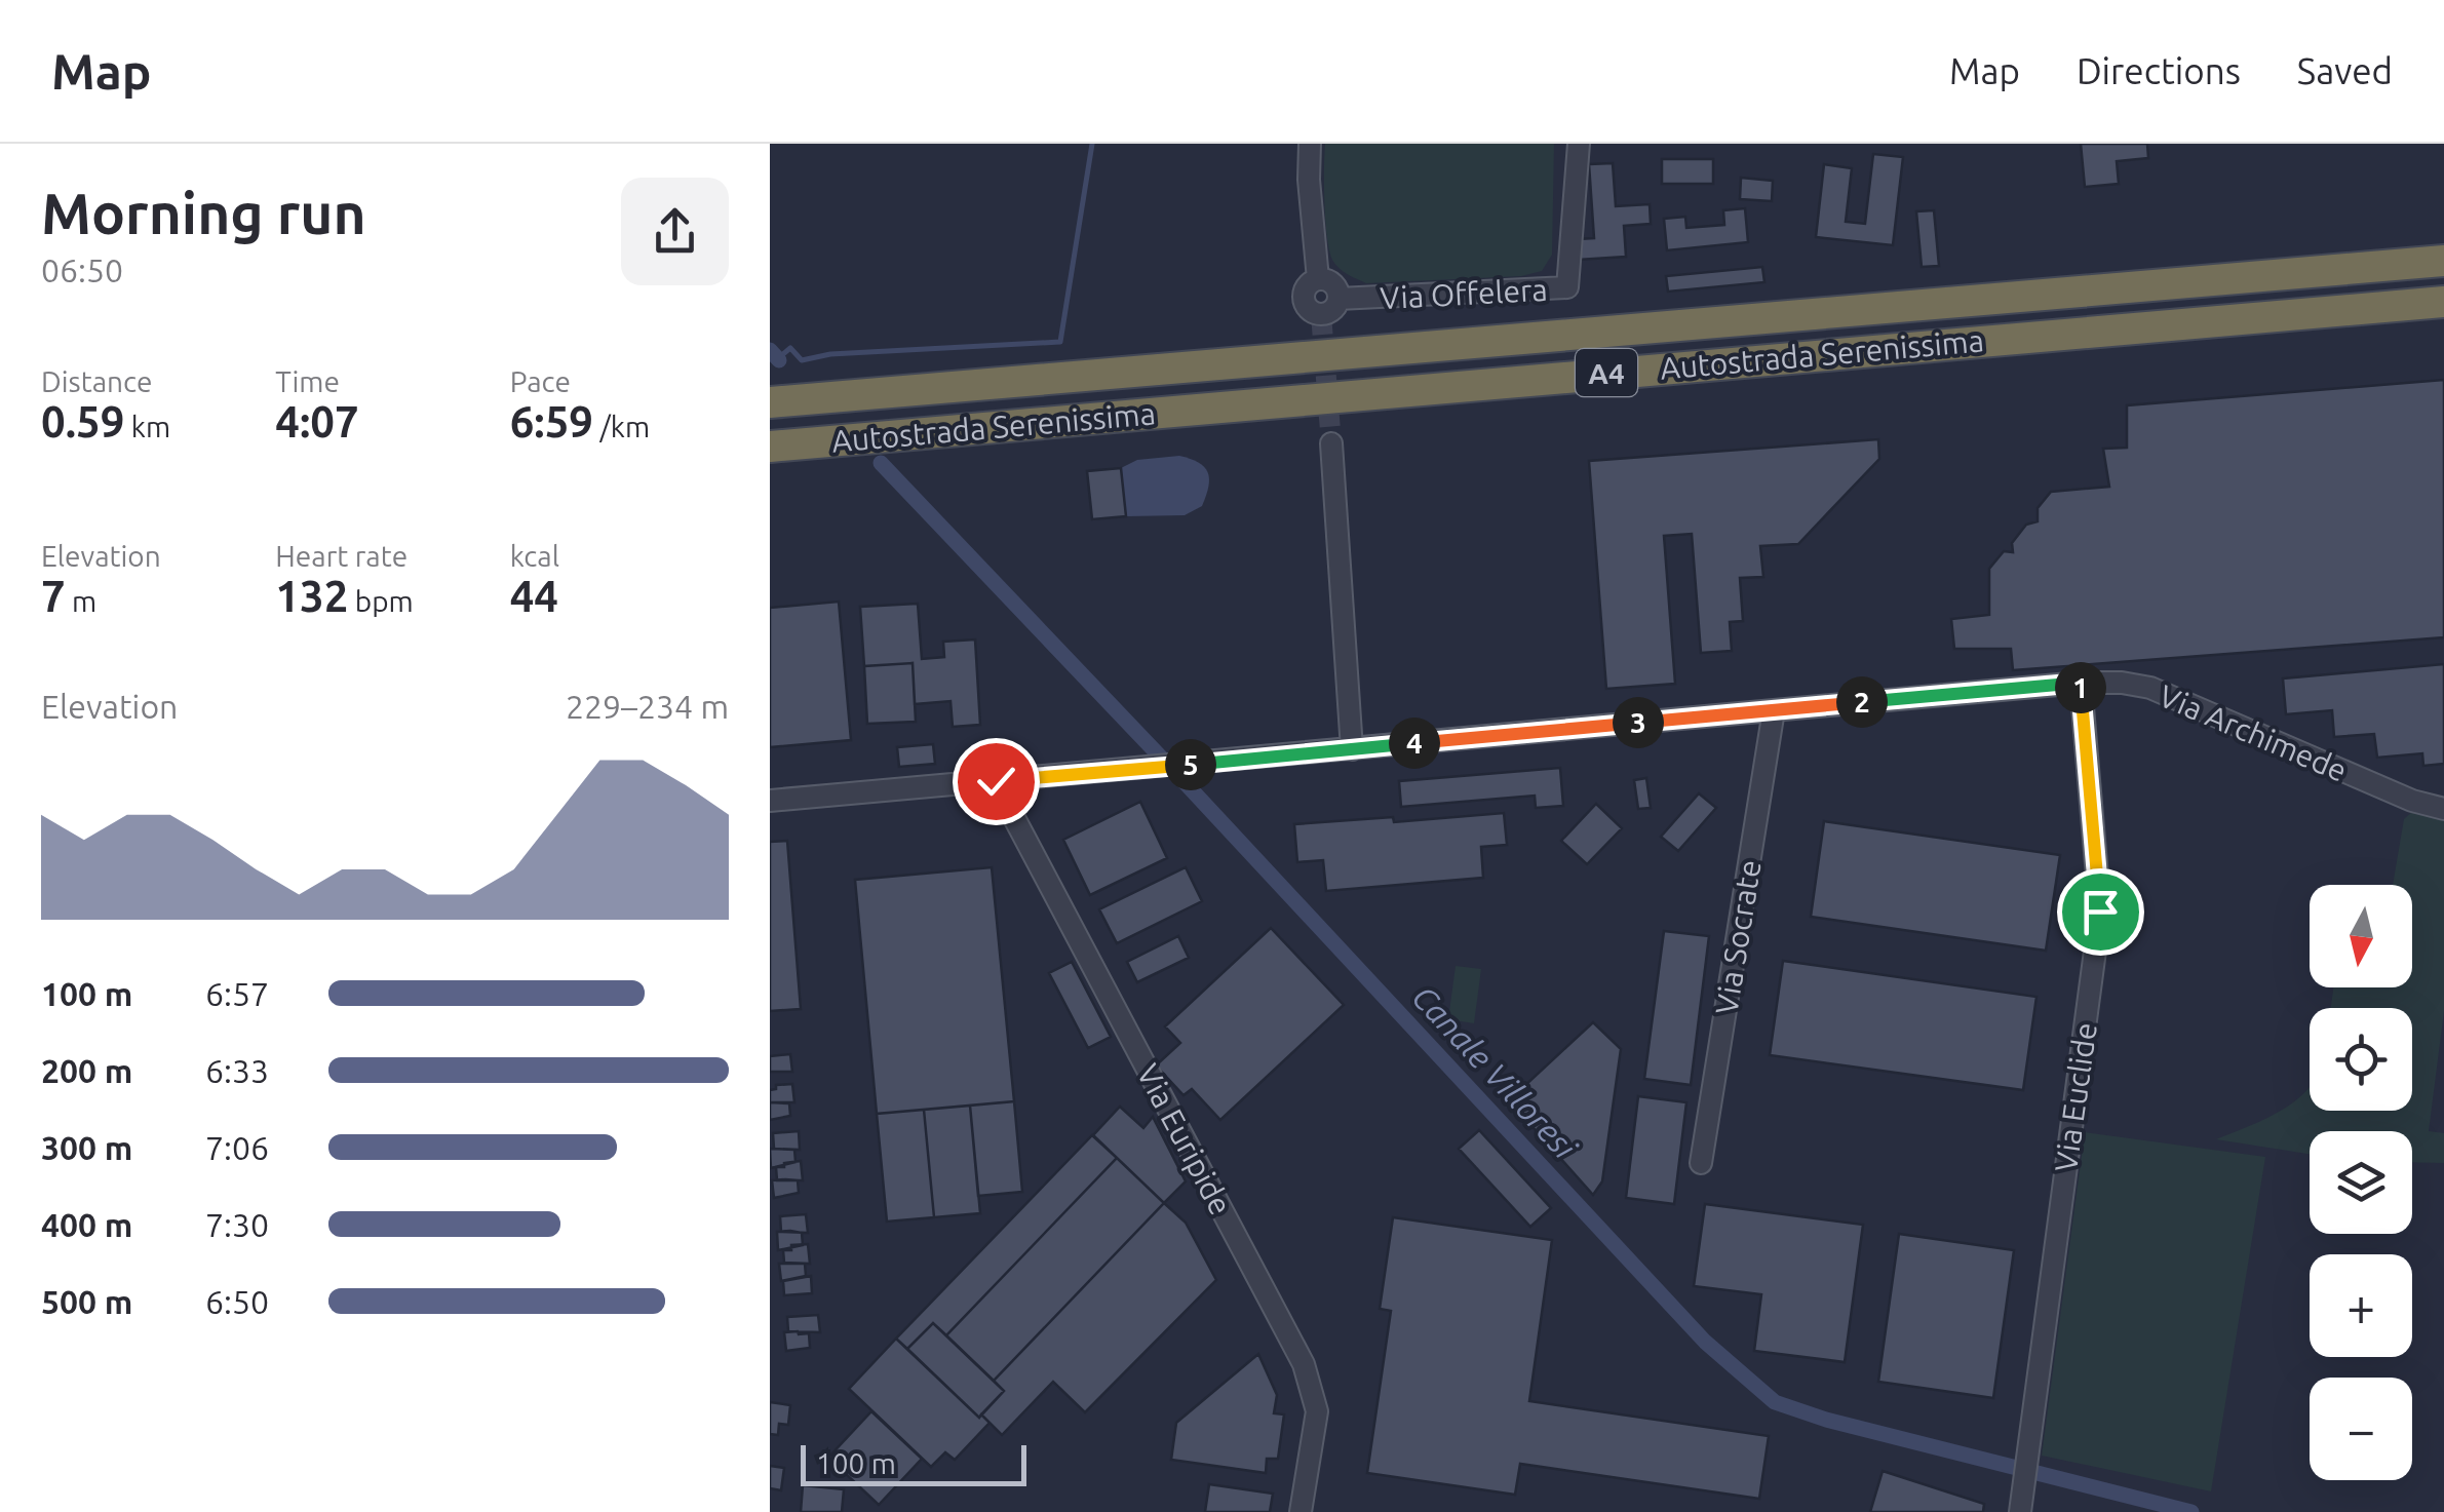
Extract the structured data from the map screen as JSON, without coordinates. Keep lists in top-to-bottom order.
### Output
{
  "streets": {
    "highway": ["Autostrada Serenissima", "A4"],
    "street": [
      "Via Offelera",
      "Via Archimede",
      "Via Socrate",
      "Via Euclide",
      "Via Euripide"
    ]
  },
  "crossings": [
    ["Via Archimede", "Via Socrate"],
    ["Via Archimede", "Via Euclide"],
    ["Via Archimede", "Via Euripide"]
  ],
  "water": ["Canale Villoresi"],
  "scale_bar": "100 m",
  "north": "bottom",
  "page": {
    "header": "Map",
    "nav": ["Map", "Directions", "Saved"],
    "heading": ["Morning run", "06:50"],
    "stats": [
      ["Distance", "0.59 km"],
      ["Time", "4:07"],
      ["Pace", "6:59 /km"],
      ["Elevation", "7 m"],
      ["Heart rate", "132 bpm"],
      ["kcal", "44"]
    ],
    "pins": [
      "1",
      "2",
      "3",
      "4",
      "5"
    ],
    "chart": ["Elevation", "229–234 m"],
    "map_buttons": ["+", "−"],
    "list": [
      {
        "name": "100 m",
        "note": "6:57"
      },
      {
        "name": "200 m",
        "note": "6:33"
      },
      {
        "name": "300 m",
        "note": "7:06"
      },
      {
        "name": "400 m",
        "note": "7:30"
      },
      {
        "name": "500 m",
        "note": "6:50"
      }
    ],
    "scale": "100 m"
  }
}
